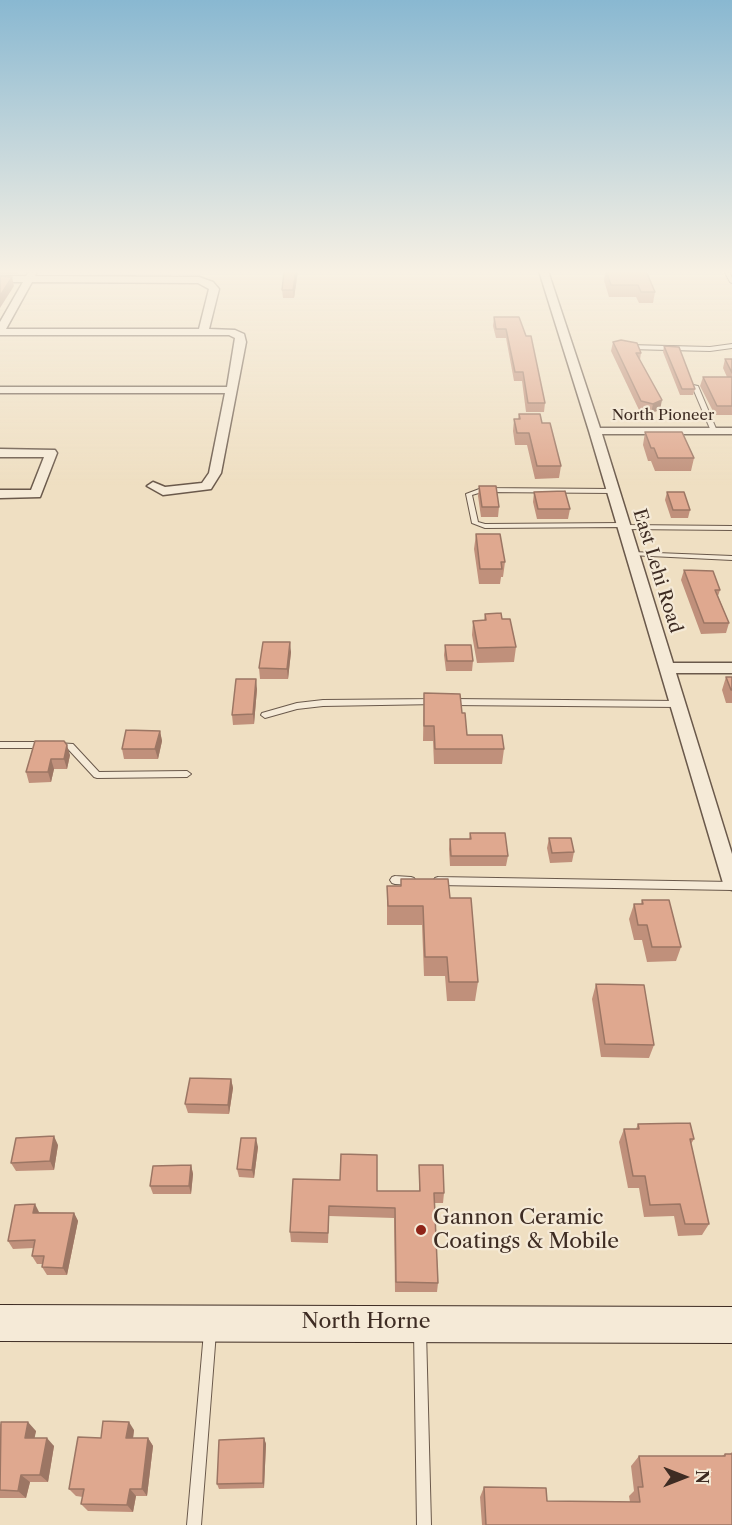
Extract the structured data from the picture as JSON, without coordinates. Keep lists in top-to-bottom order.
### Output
{
  "streets": {
    "street": ["North Pioneer", "East Lehi Road", "North Horne"]
  },
  "crossings": [
    ["North Pioneer", "East Lehi Road"]
  ],
  "places": ["Gannon Ceramic Coatings & Mobile"],
  "north": "right"
}
